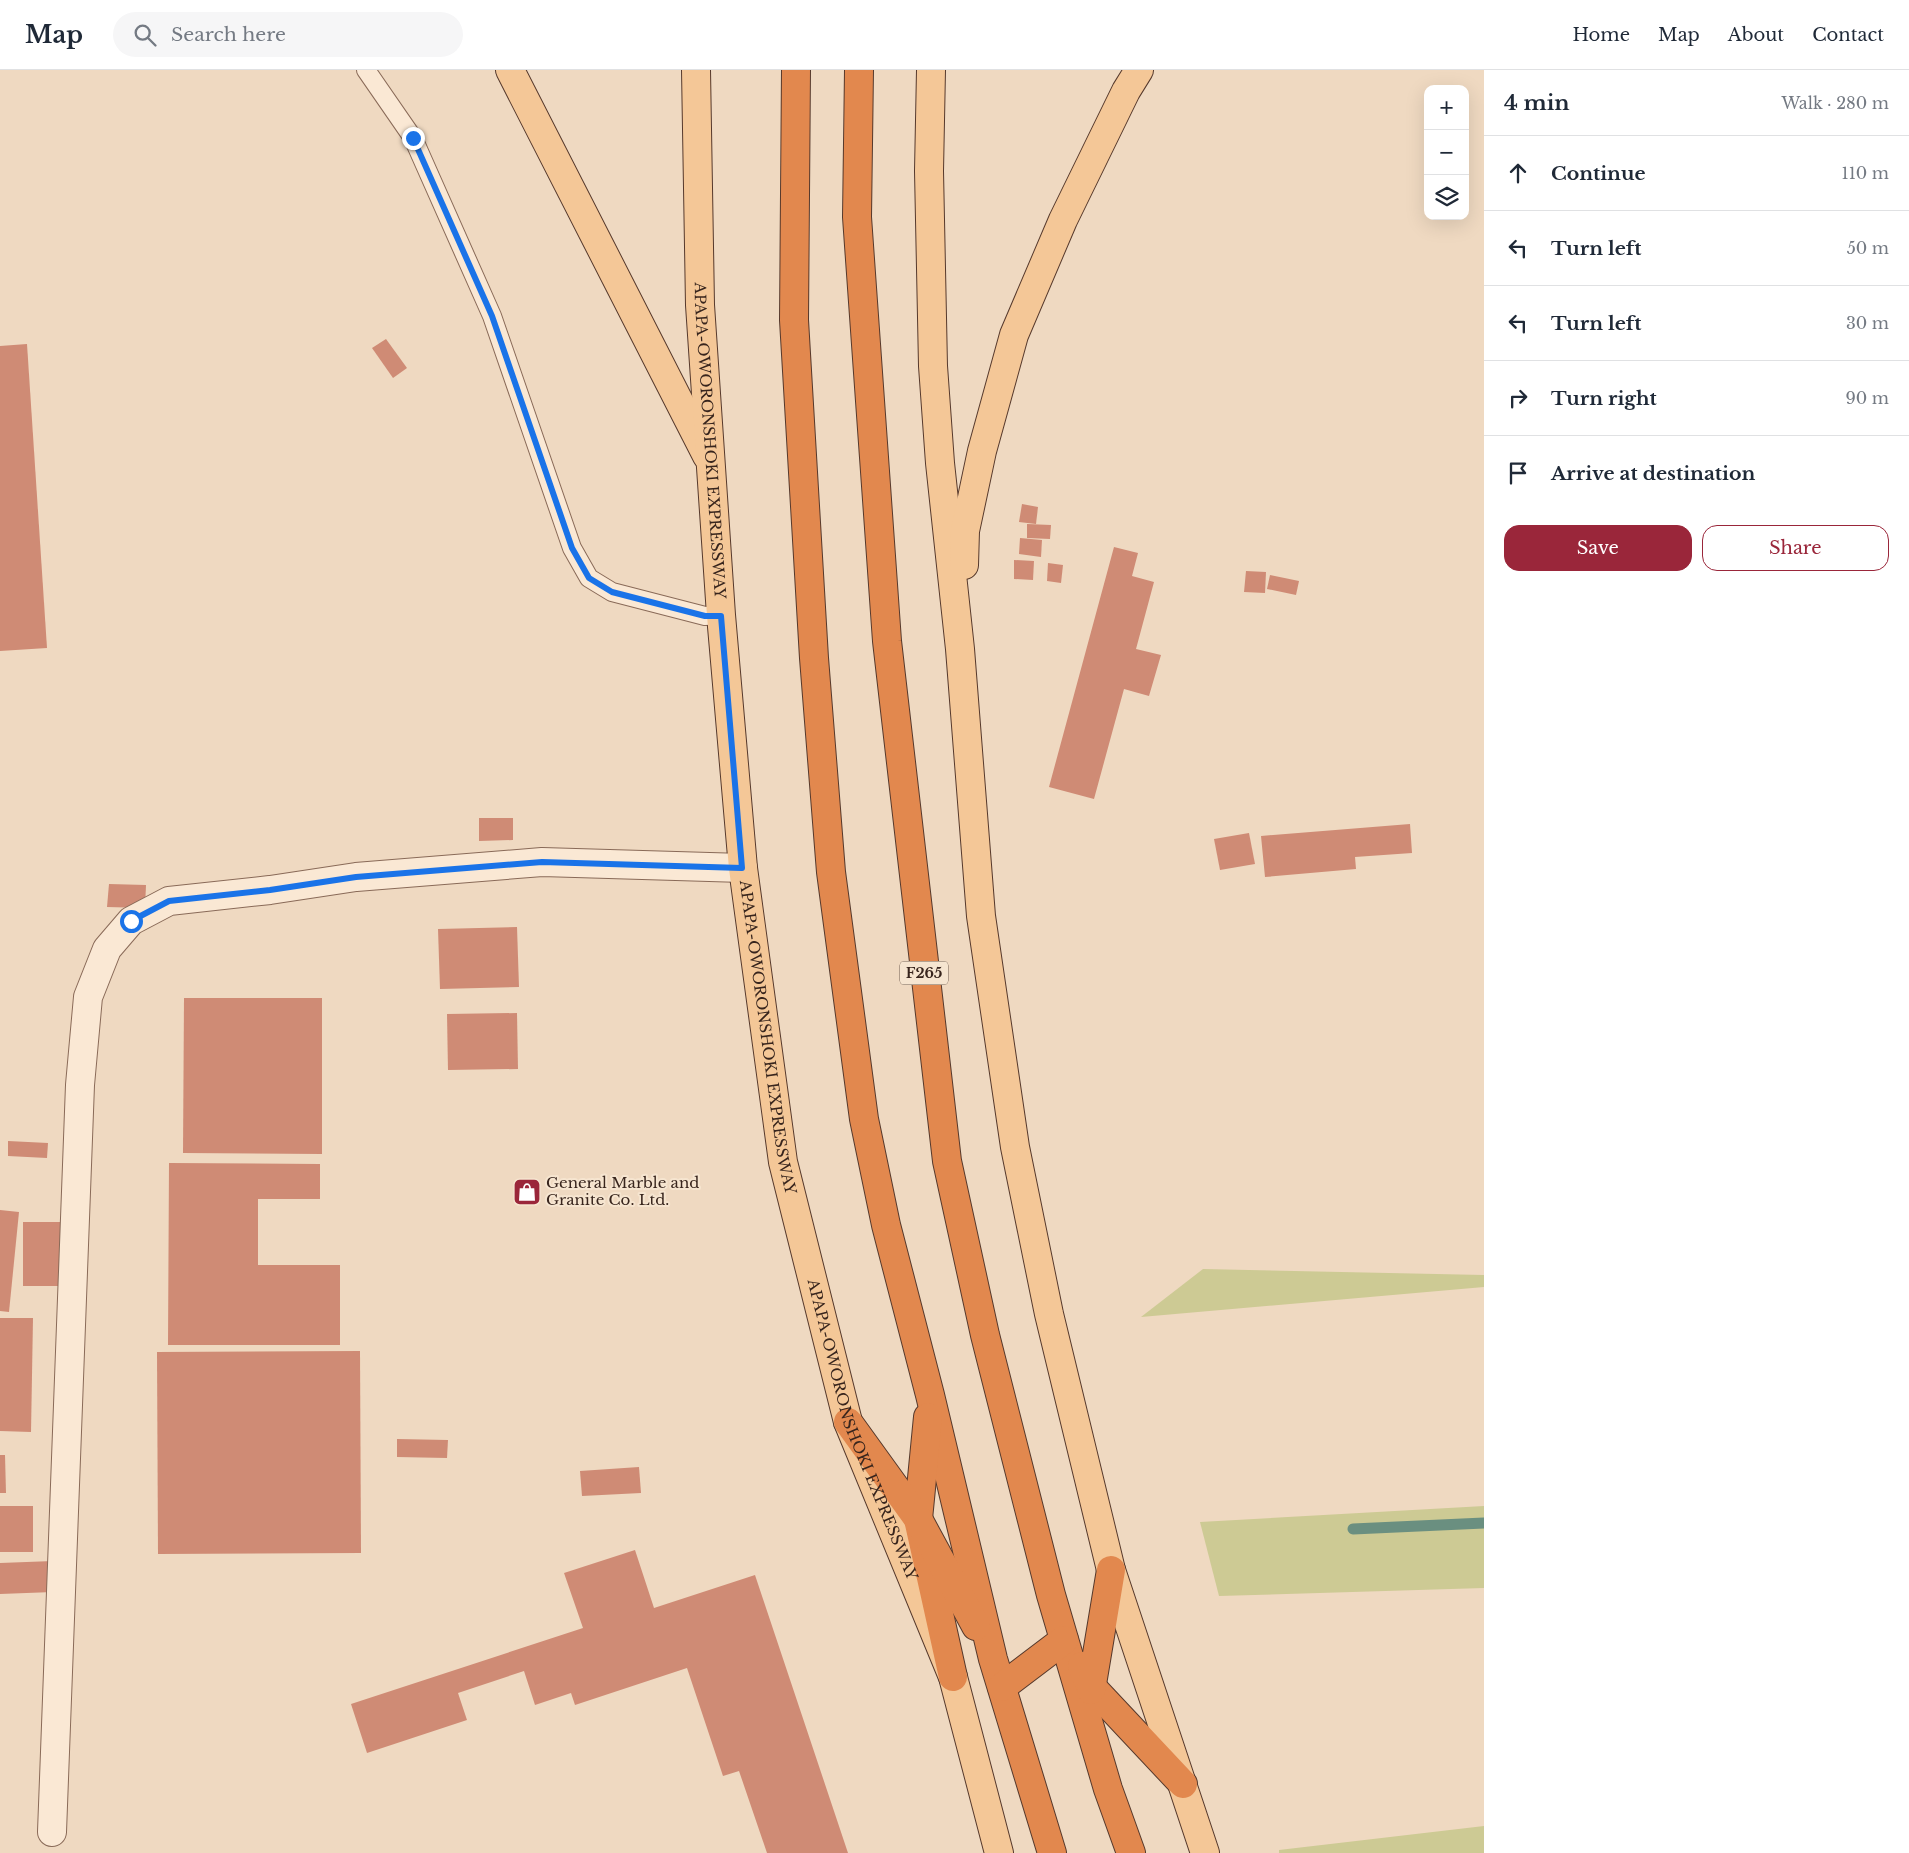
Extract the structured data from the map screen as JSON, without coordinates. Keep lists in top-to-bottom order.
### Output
{
  "streets": {
    "highway": ["F265"],
    "main road": ["APAPA-OWORONSHOKI EXPRESSWAY"]
  },
  "places": {
    "shop": ["General Marble and Granite Co. Ltd."]
  },
  "page": {
    "header": "Map",
    "search": "Search here",
    "nav": [
      "Home",
      "Map",
      "About",
      "Contact"
    ],
    "heading": ["4 min", "Walk · 280 m"],
    "map_buttons": ["+", "−"],
    "list": [
      ["Continue", "110 m"],
      ["Turn left", "50 m"],
      ["Turn left", "30 m"],
      ["Turn right", "90 m"],
      "Arrive at destination"
    ],
    "buttons": ["Save", "Share"]
  }
}
